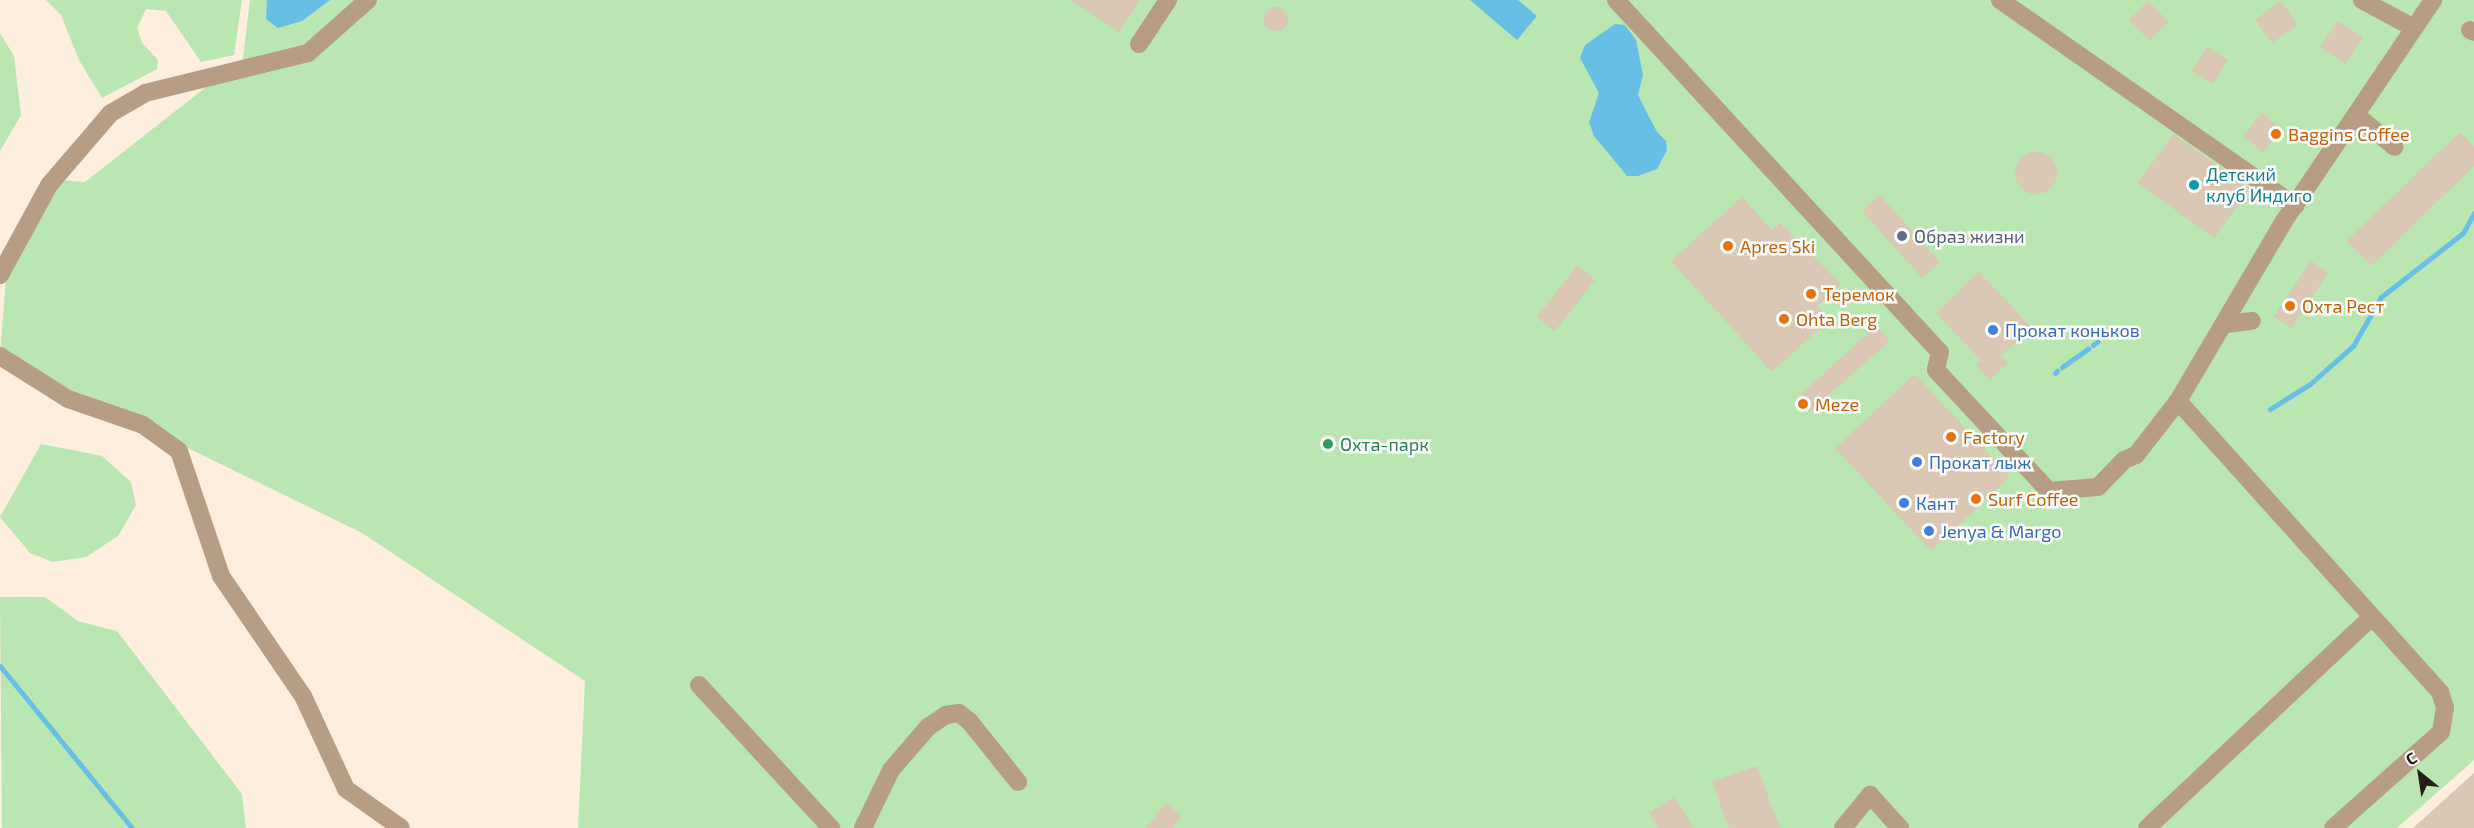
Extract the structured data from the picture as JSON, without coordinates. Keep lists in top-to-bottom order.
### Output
{
  "places": [
    "Baggins Coffee",
    "Детский клуб Индиго",
    "Образ жизни",
    "Apres Ski",
    "Теремок",
    "Охта Рест",
    "Ohta Berg",
    "Прокат коньков",
    "Meze",
    "Factory",
    "Охта-парк",
    "Прокат лыж",
    "Surf Coffee",
    "Кант",
    "Jenya & Margo"
  ],
  "north": "top left"
}
